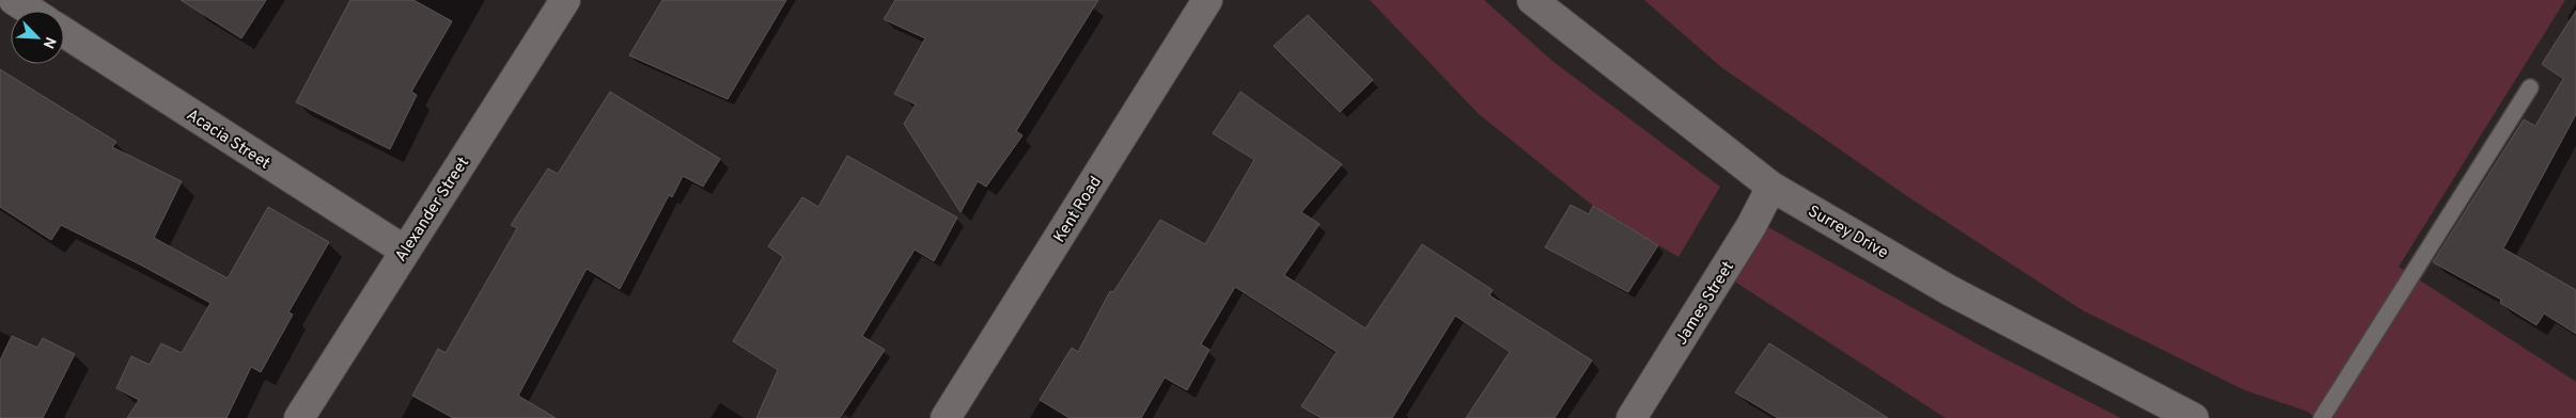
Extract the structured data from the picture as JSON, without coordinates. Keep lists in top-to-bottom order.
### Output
{
  "streets": {
    "street": [
      "Acacia Street",
      "Alexander Street",
      "Kent Road",
      "Surrey Drive",
      "James Street"
    ]
  },
  "crossings": [
    ["Acacia Street", "Alexander Street"],
    ["Surrey Drive", "James Street"]
  ],
  "north": "bottom right"
}
